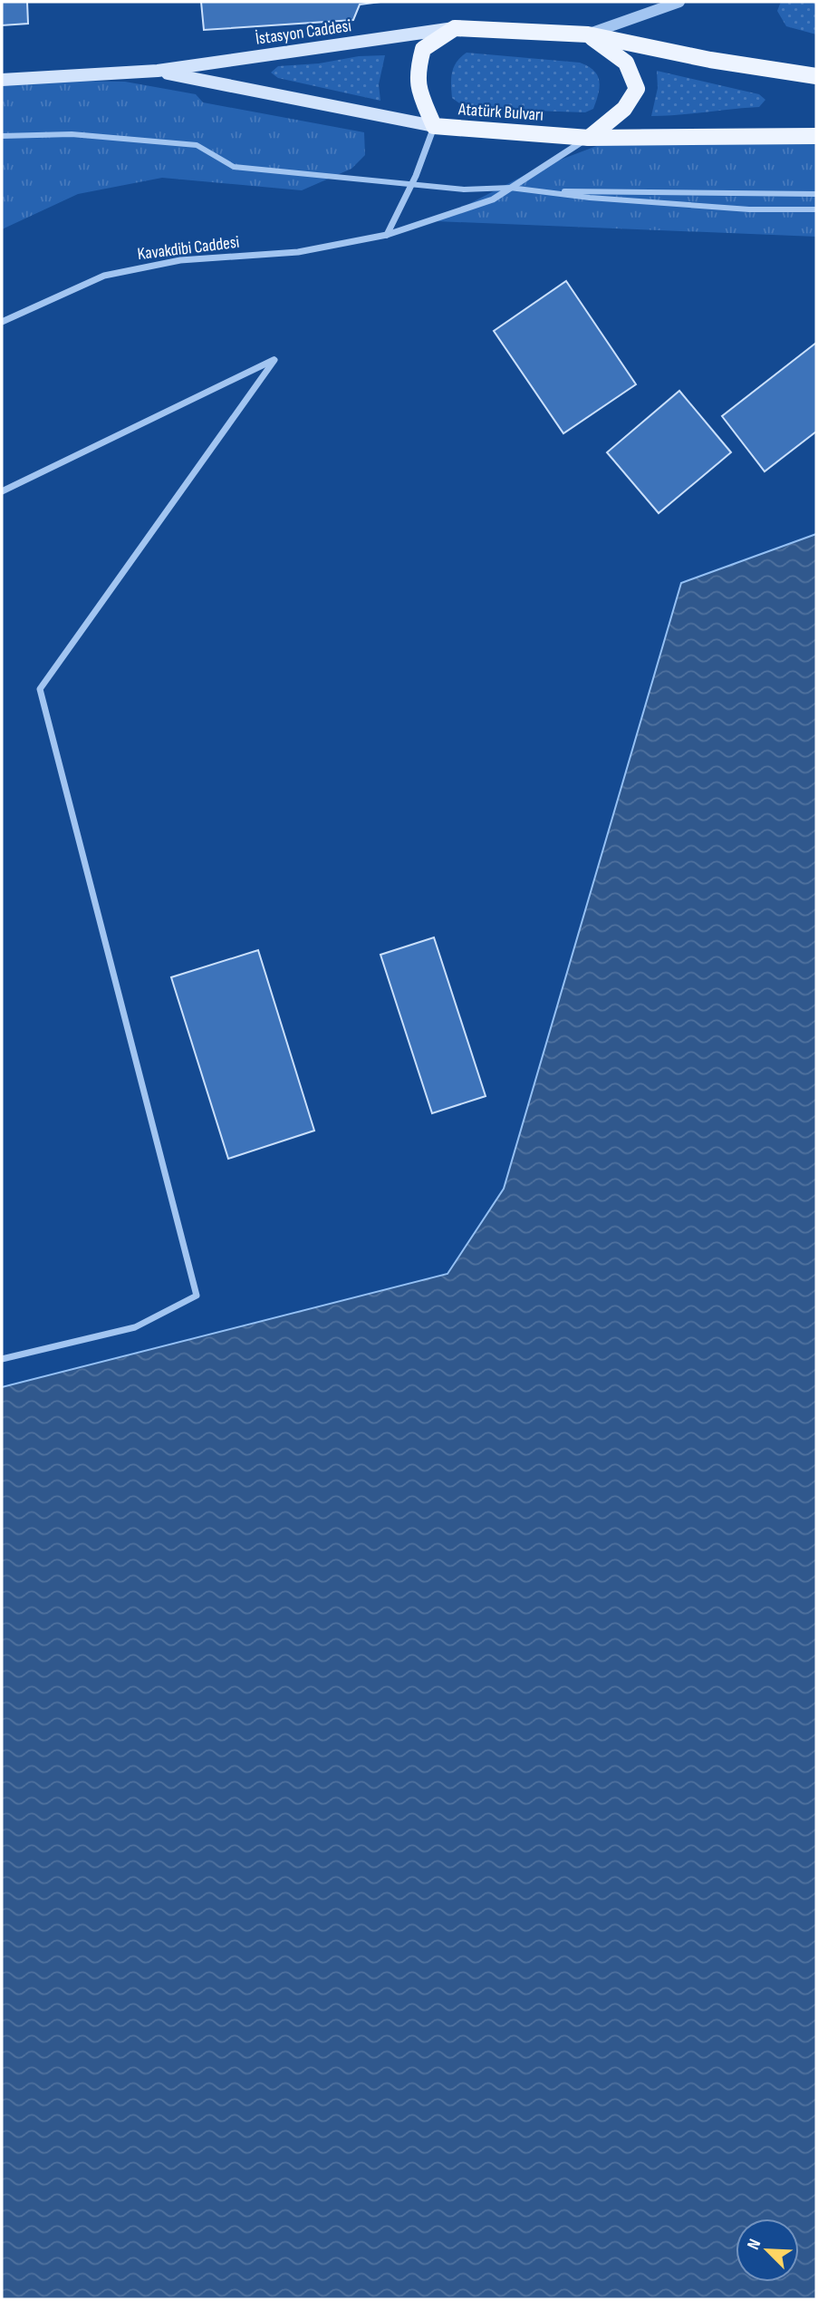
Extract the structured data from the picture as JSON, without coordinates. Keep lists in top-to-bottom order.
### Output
{
  "streets": {
    "main road": ["İstasyon Caddesi", "Atatürk Bulvarı"],
    "street": ["Kavakdibi Caddesi"]
  },
  "crossings": [
    ["İstasyon Caddesi", "Atatürk Bulvarı"],
    ["Atatürk Bulvarı", "Kavakdibi Caddesi"]
  ],
  "north": "top left"
}
